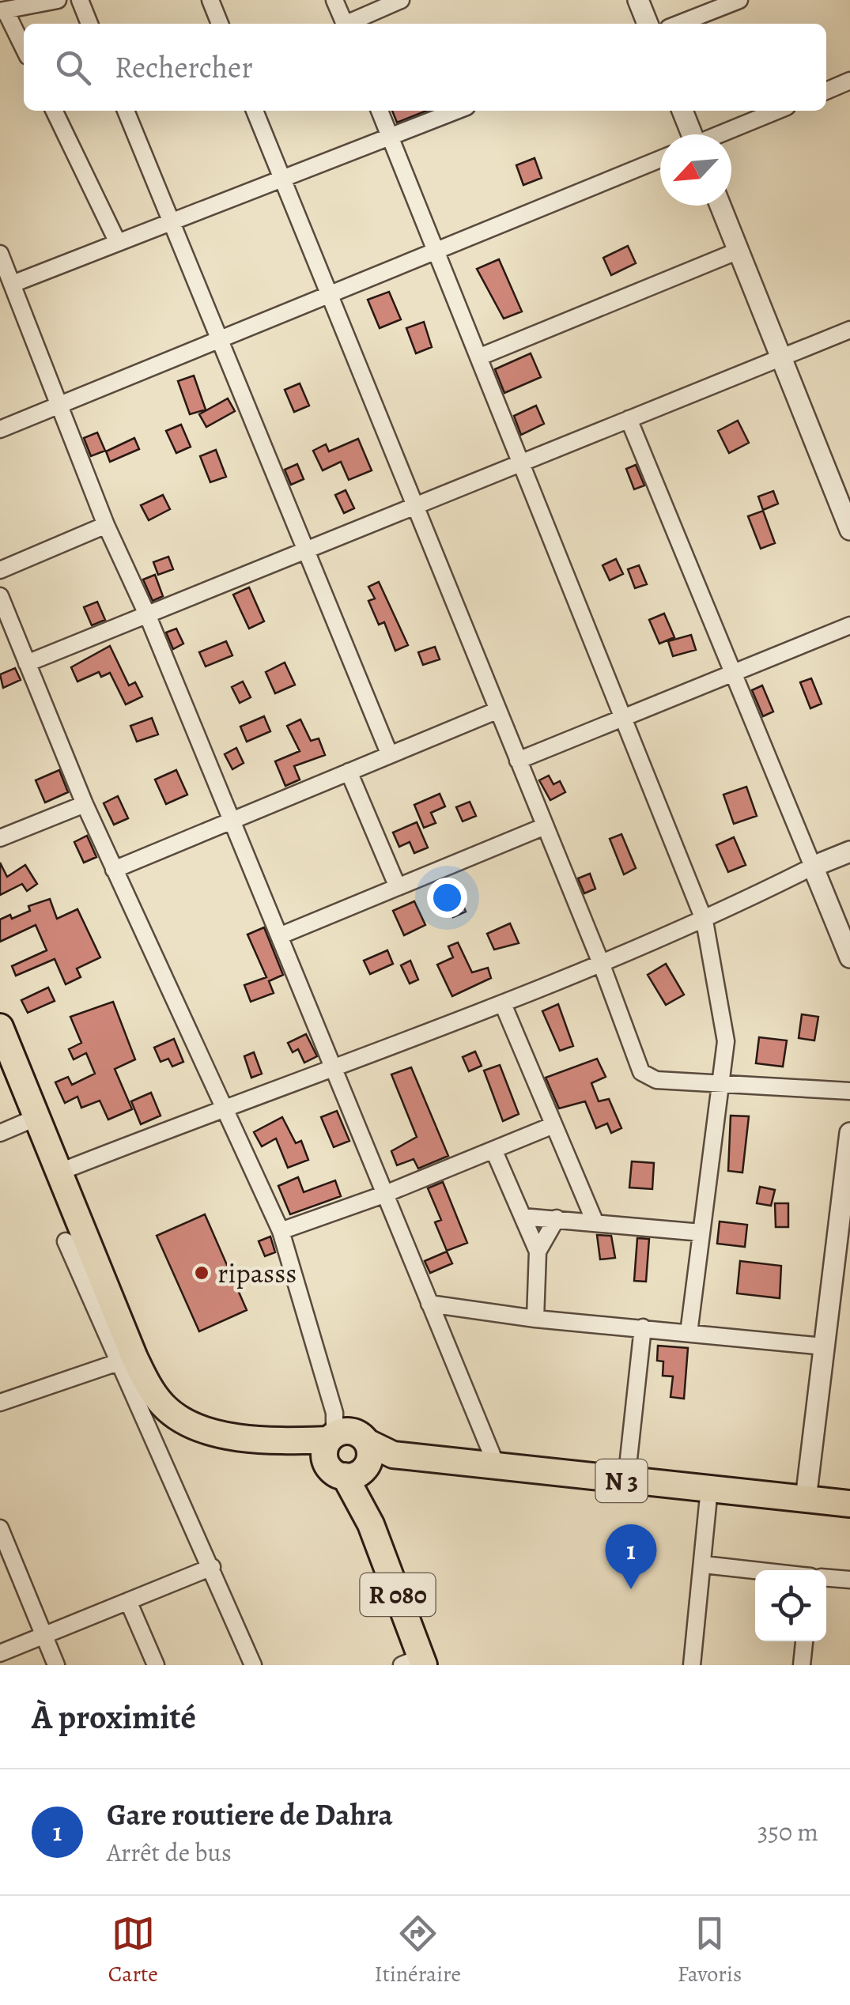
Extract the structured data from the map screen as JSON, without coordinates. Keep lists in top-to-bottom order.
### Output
{
  "streets": {
    "main road": ["N 3", "R 080"]
  },
  "crossings": [
    ["N 3", "R 080"]
  ],
  "places": ["ripasss"],
  "north": "bottom left",
  "page": {
    "search": "Rechercher",
    "pins": "1",
    "heading": "À proximité",
    "list": [
      {
        "mark": "1",
        "name": "Gare routiere de Dahra",
        "note": "Arrêt de bus",
        "value": "350 m"
      }
    ],
    "nav": ["Carte", "Itinéraire", "Favoris"]
  }
}
